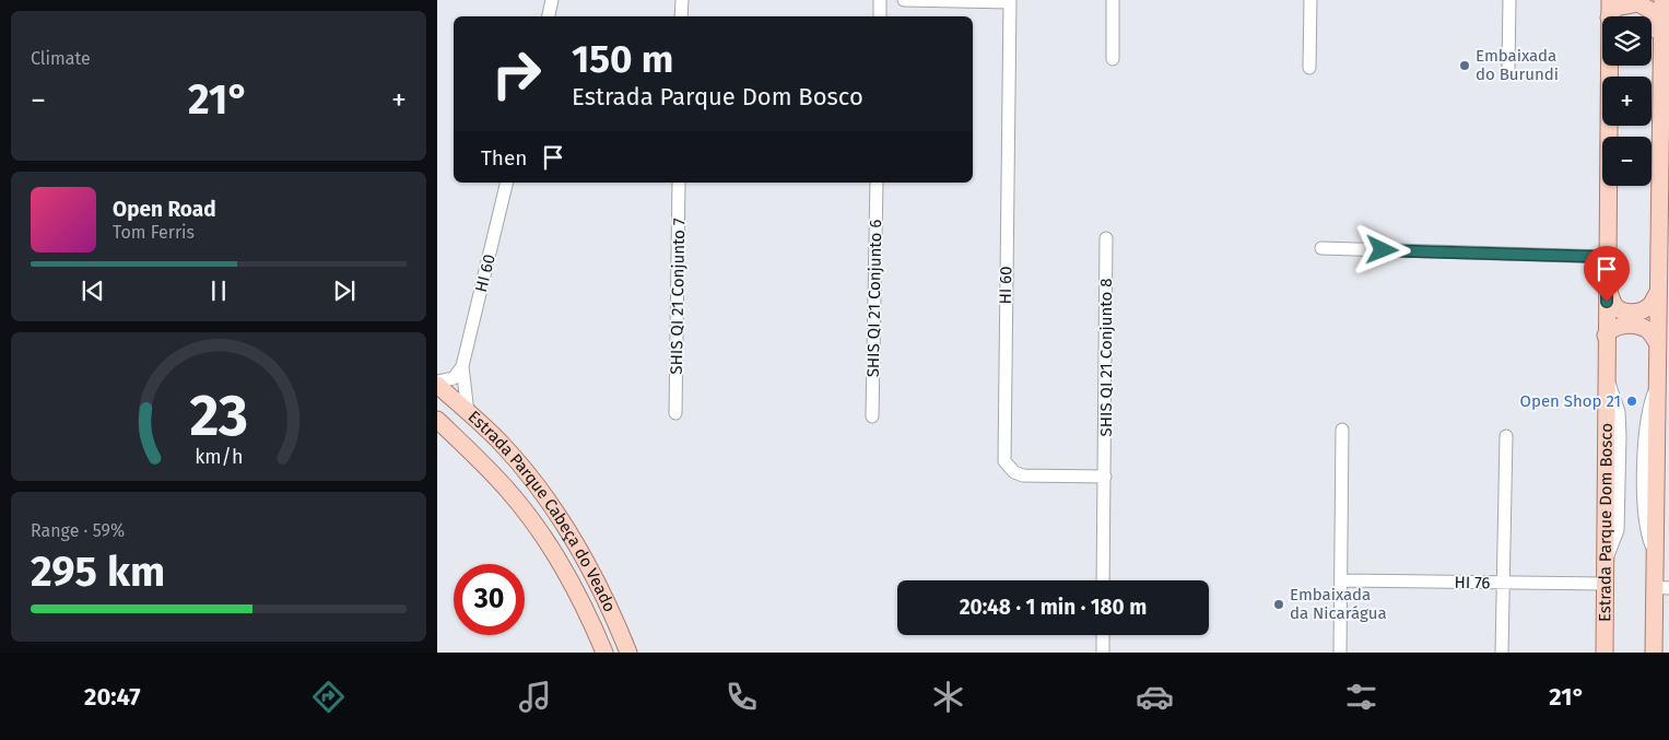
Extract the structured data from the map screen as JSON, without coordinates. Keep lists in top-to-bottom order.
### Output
{
  "streets": {
    "main road": ["Estrada Parque Cabeça do Veado", "Estrada Parque Dom Bosco"],
    "street": [
      "HI 60",
      "SHIS QI 21 Conjunto 7",
      "SHIS QI 21 Conjunto 6",
      "SHIS QI 21 Conjunto 8",
      "HI 76"
    ]
  },
  "crossings": [
    ["HI 60", "SHIS QI 21 Conjunto 8"],
    ["HI 60", "Estrada Parque Cabeça do Veado"],
    ["Estrada Parque Dom Bosco", "HI 76"]
  ],
  "places": ["Embaixada do Burundi", "Open Shop 21", "Embaixada da Nicarágua"],
  "page": {
    "tile": [
      "Climate",
      ["Range · 59%", "295 km"]
    ],
    "map_buttons": ["+", "−"],
    "turn": ["150 m", "Estrada Parque Dom Bosco"],
    "heat": ["−", "21°", "+"],
    "then": "Then",
    "song": ["Open Road", "Tom Ferris"],
    "limit": "30",
    "trip": "20:48 · 1 min · 180 m",
    "tabs": ["20:47", "21°"],
    "gauge": ["23", "km/h"]
  }
}
